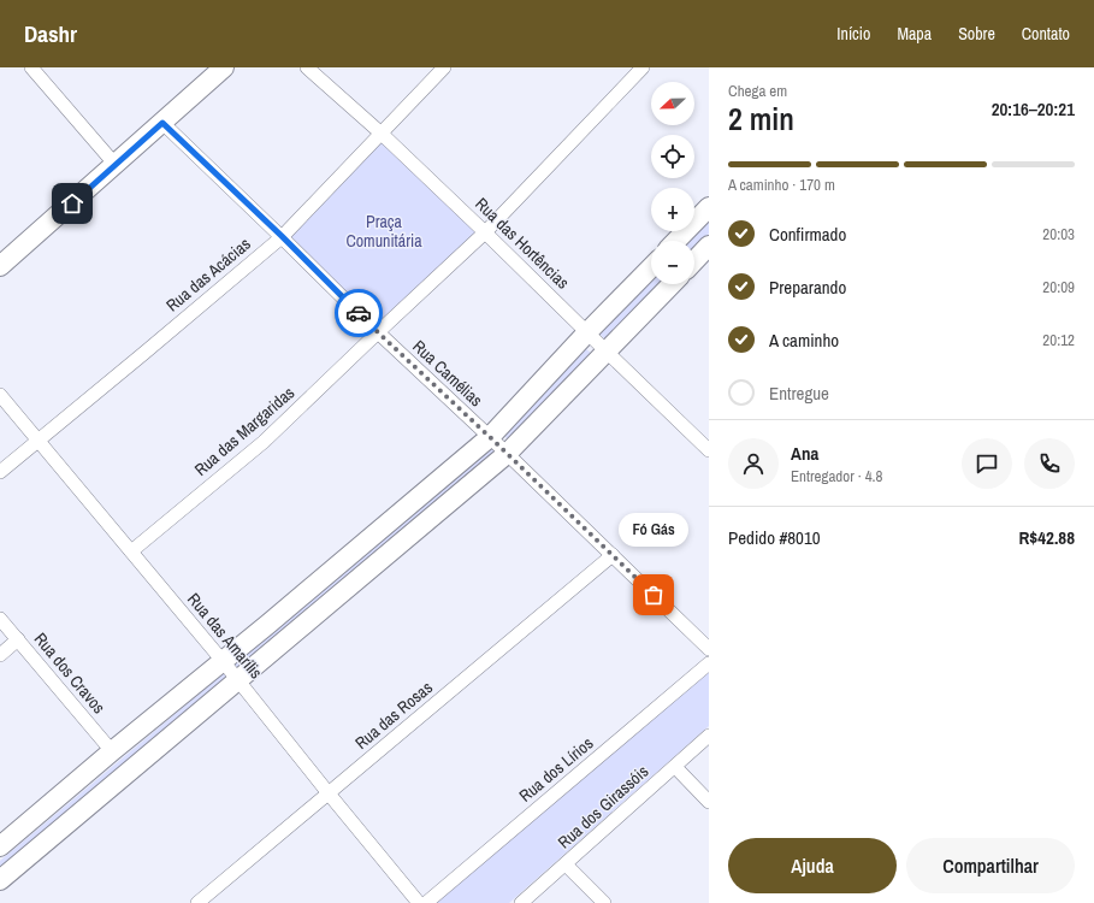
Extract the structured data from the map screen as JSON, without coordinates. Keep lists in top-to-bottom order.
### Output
{
  "streets": {
    "street": [
      "Rua das Hortências",
      "Rua das Acácias",
      "Rua Camélias",
      "Rua das Margaridas",
      "Rua das Amarílis",
      "Rua dos Cravos",
      "Rua das Rosas",
      "Rua dos Lírios",
      "Rua dos Girassóis"
    ]
  },
  "crossings": [
    ["Rua das Hortências", "Rua das Acácias"],
    ["Rua das Hortências", "Rua das Margaridas"],
    ["Rua das Acácias", "Rua Camélias"],
    ["Rua das Acácias", "Rua das Amarílis"],
    ["Rua Camélias", "Rua das Margaridas"],
    ["Rua Camélias", "Rua das Rosas"],
    ["Rua das Margaridas", "Rua das Amarílis"],
    ["Rua das Amarílis", "Rua das Rosas"]
  ],
  "parks": ["Praça Comunitária"],
  "places": ["Fó Gás"],
  "north": "left",
  "page": {
    "header": "Dashr",
    "nav": [
      "Início",
      "Mapa",
      "Sobre",
      "Contato"
    ],
    "heading": ["2 min", "Chega em", "20:16–20:21"],
    "panel": [
      "Ana",
      "Entregador · 4.8",
      "Pedido #8010",
      "R$42.88"
    ],
    "map_buttons": ["+", "−"],
    "bar": "A caminho · 170 m",
    "list": [
      ["Confirmado", "20:03"],
      ["Preparando", "20:09"],
      ["A caminho", "20:12"],
      "Entregue"
    ],
    "bubble": "Fó Gás",
    "buttons": ["Ajuda", "Compartilhar"]
  }
}
